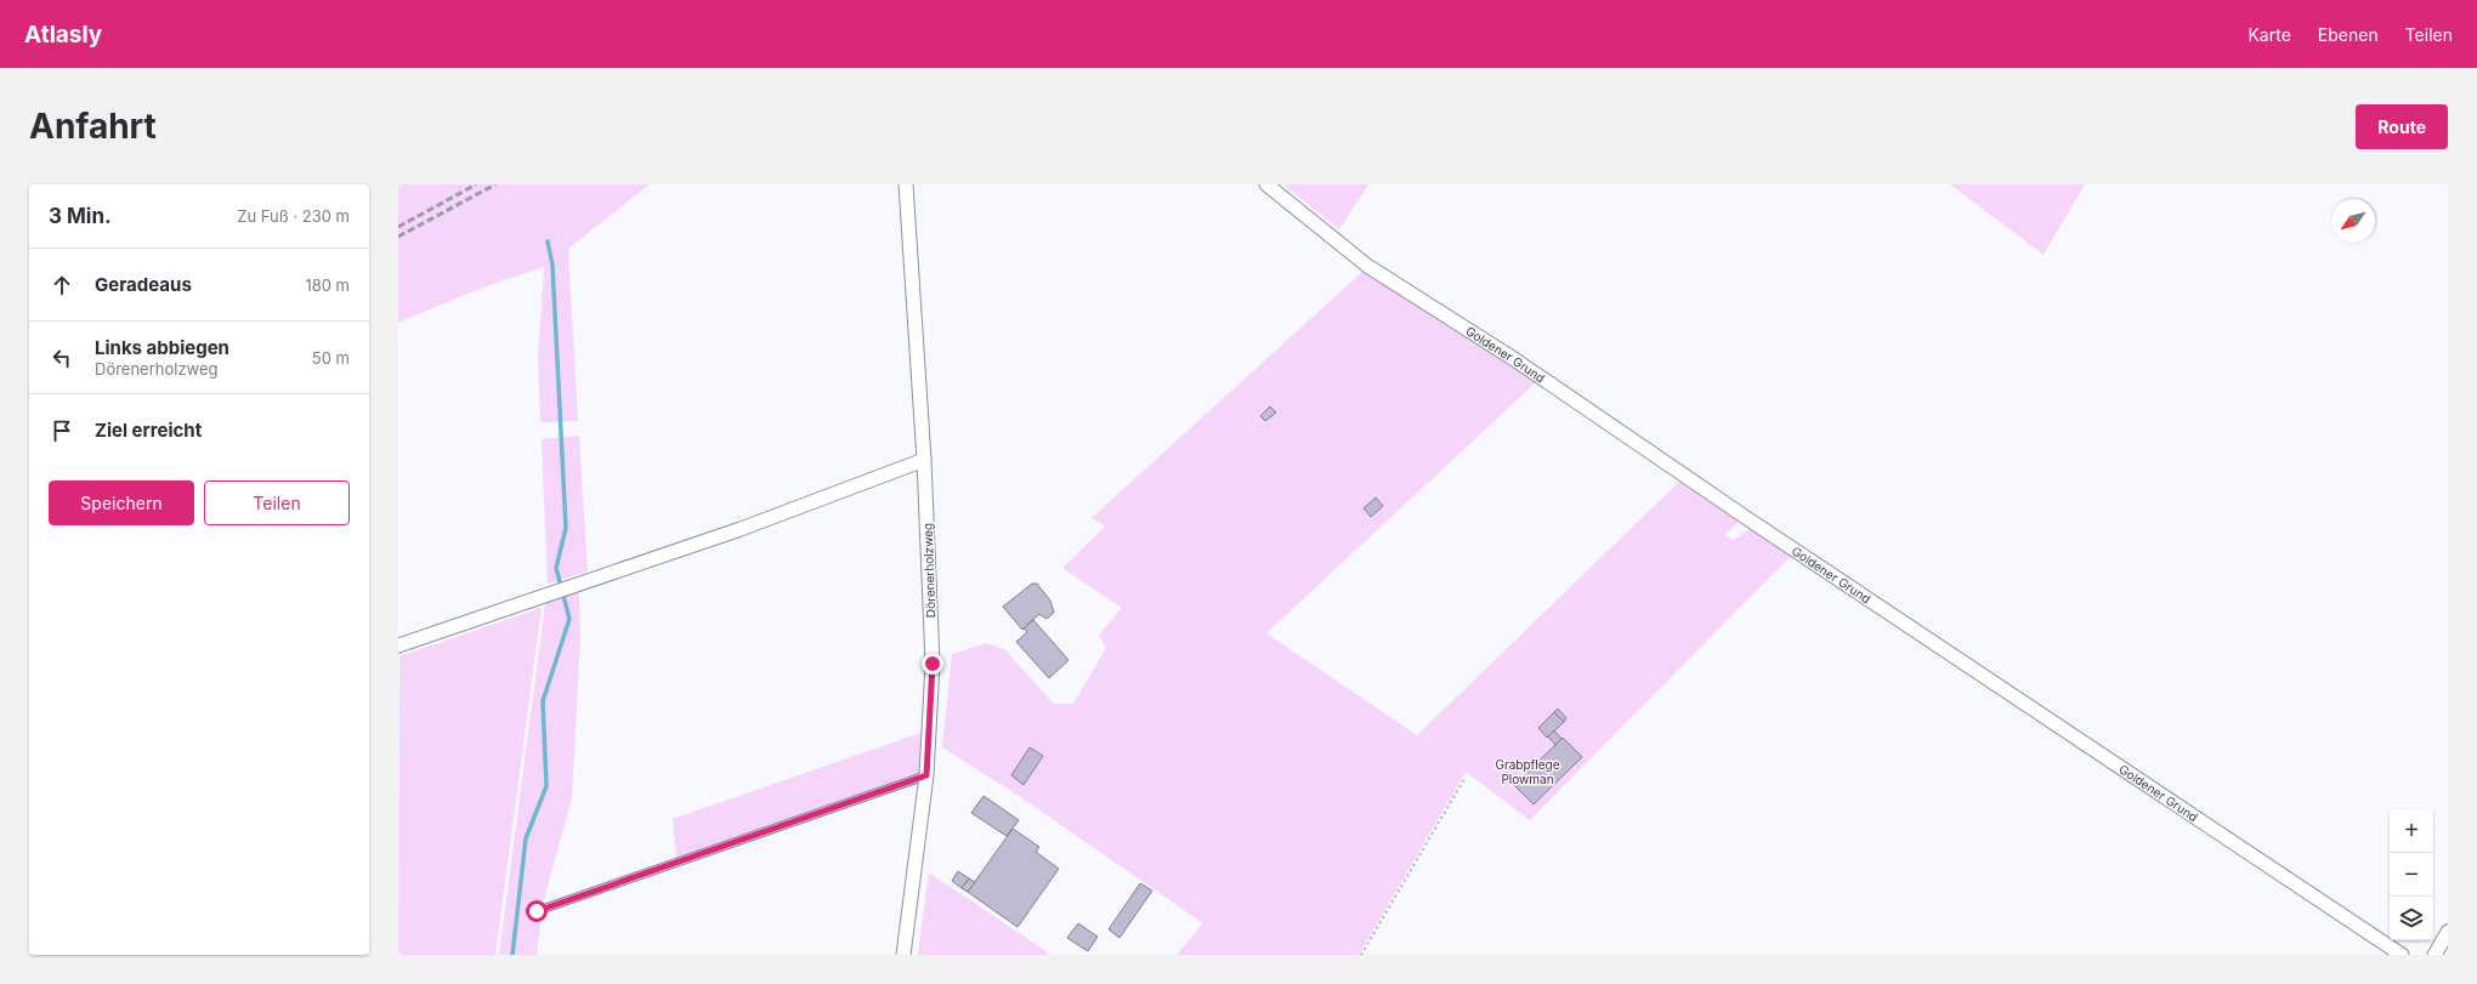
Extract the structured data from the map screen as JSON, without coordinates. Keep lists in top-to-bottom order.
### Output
{
  "streets": {
    "street": ["Goldener Grund", "Dörenerholzweg"]
  },
  "parks": ["Grabpflege Plowman"],
  "north": "bottom left",
  "page": {
    "header": "Atlasly",
    "nav": ["Karte", "Ebenen", "Teilen"],
    "buttons": [
      "Route",
      ["Speichern", "Teilen"]
    ],
    "title": "Anfahrt",
    "heading": ["3 Min.", "Zu Fuß · 230 m"],
    "list": [
      ["Geradeaus", "180 m"],
      ["Links abbiegen", "Dörenerholzweg", "50 m"],
      "Ziel erreicht"
    ],
    "map_buttons": ["+", "−"]
  }
}
